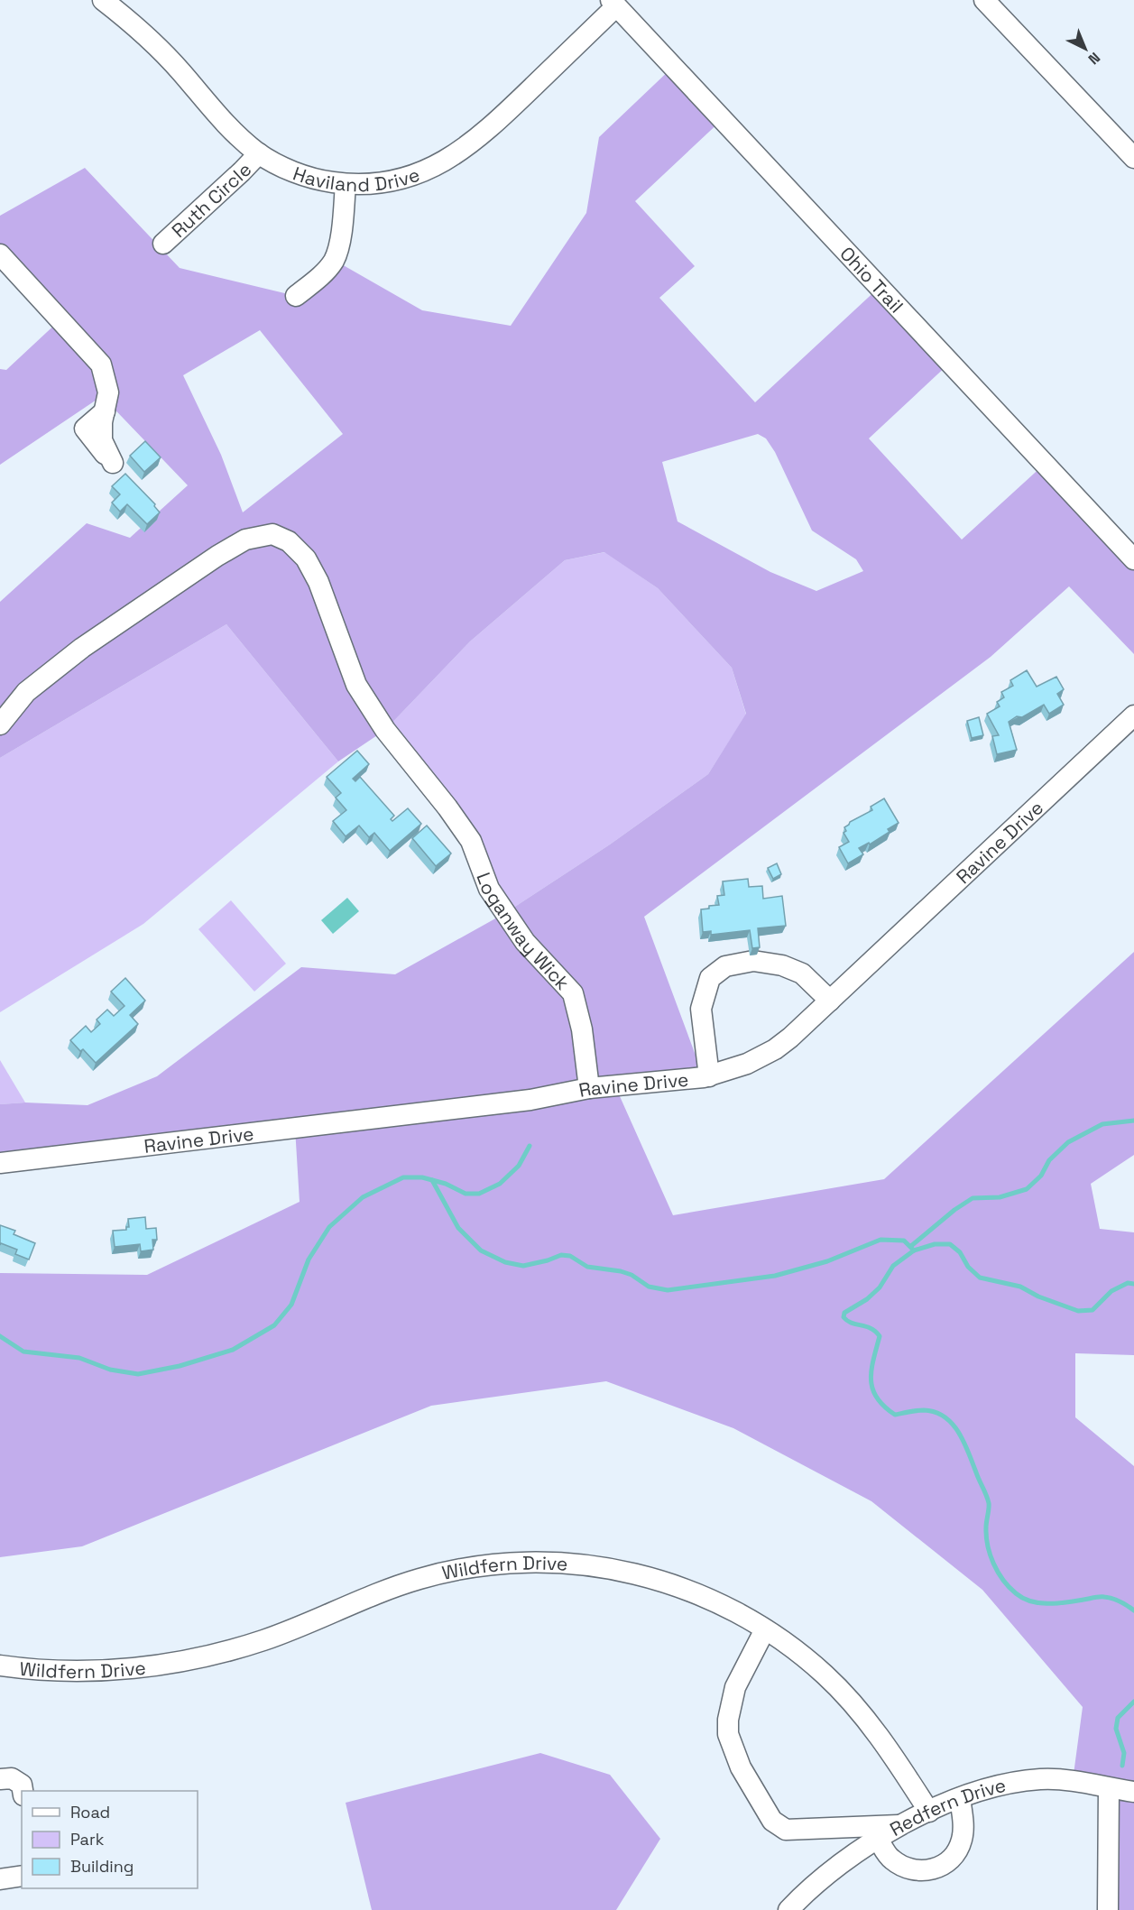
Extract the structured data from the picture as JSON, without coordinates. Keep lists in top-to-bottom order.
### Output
{
  "streets": {
    "street": [
      "Haviland Drive",
      "Ruth Circle",
      "Ohio Trail",
      "Ravine Drive",
      "Loganway Wick",
      "Wildfern Drive",
      "Redfern Drive"
    ]
  },
  "crossings": [
    ["Haviland Drive", "Ruth Circle"],
    ["Haviland Drive", "Ohio Trail"],
    ["Ravine Drive", "Loganway Wick"],
    ["Wildfern Drive", "Redfern Drive"]
  ],
  "legend": ["Road", "Park", "Building"],
  "north": "bottom right"
}
